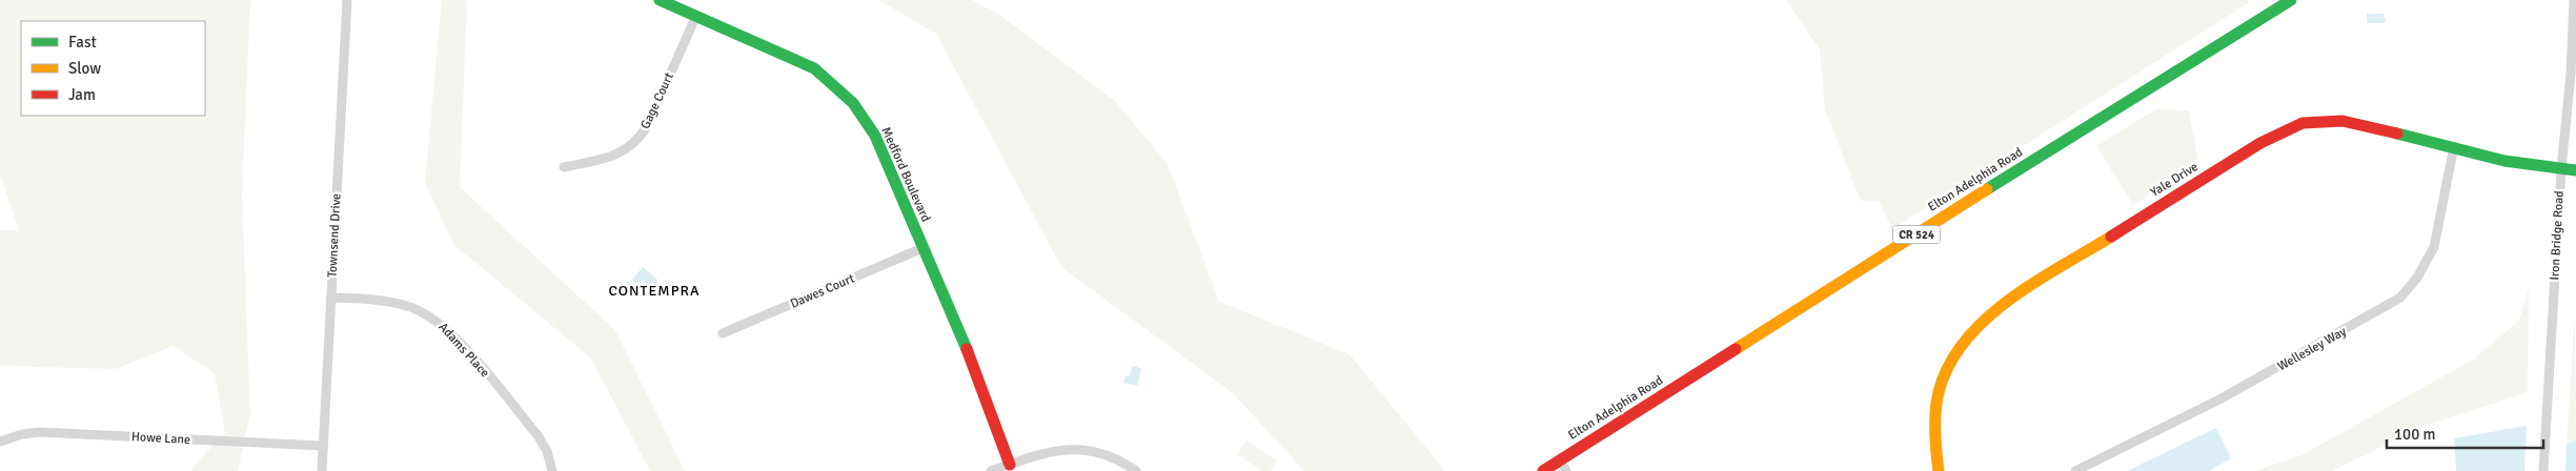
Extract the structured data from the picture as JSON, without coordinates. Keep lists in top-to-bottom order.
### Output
{
  "streets": {
    "street": [
      "Gage Court",
      "Medford Boulevard",
      "Elton Adelphia Road",
      "Yale Drive",
      "CR 524",
      "Townsend Drive",
      "Iron Bridge Road",
      "Dawes Court",
      "Wellesley Way",
      "Adams Place",
      "Howe Lane"
    ]
  },
  "crossings": [
    ["Gage Court", "Medford Boulevard"],
    ["Medford Boulevard", "Dawes Court"],
    ["Yale Drive", "Iron Bridge Road"],
    ["Yale Drive", "Wellesley Way"],
    ["Townsend Drive", "Adams Place"],
    ["Townsend Drive", "Howe Lane"]
  ],
  "districts": ["CONTEMPRA"],
  "legend": ["Fast", "Slow", "Jam"],
  "scale_bar": "100 m"
}
